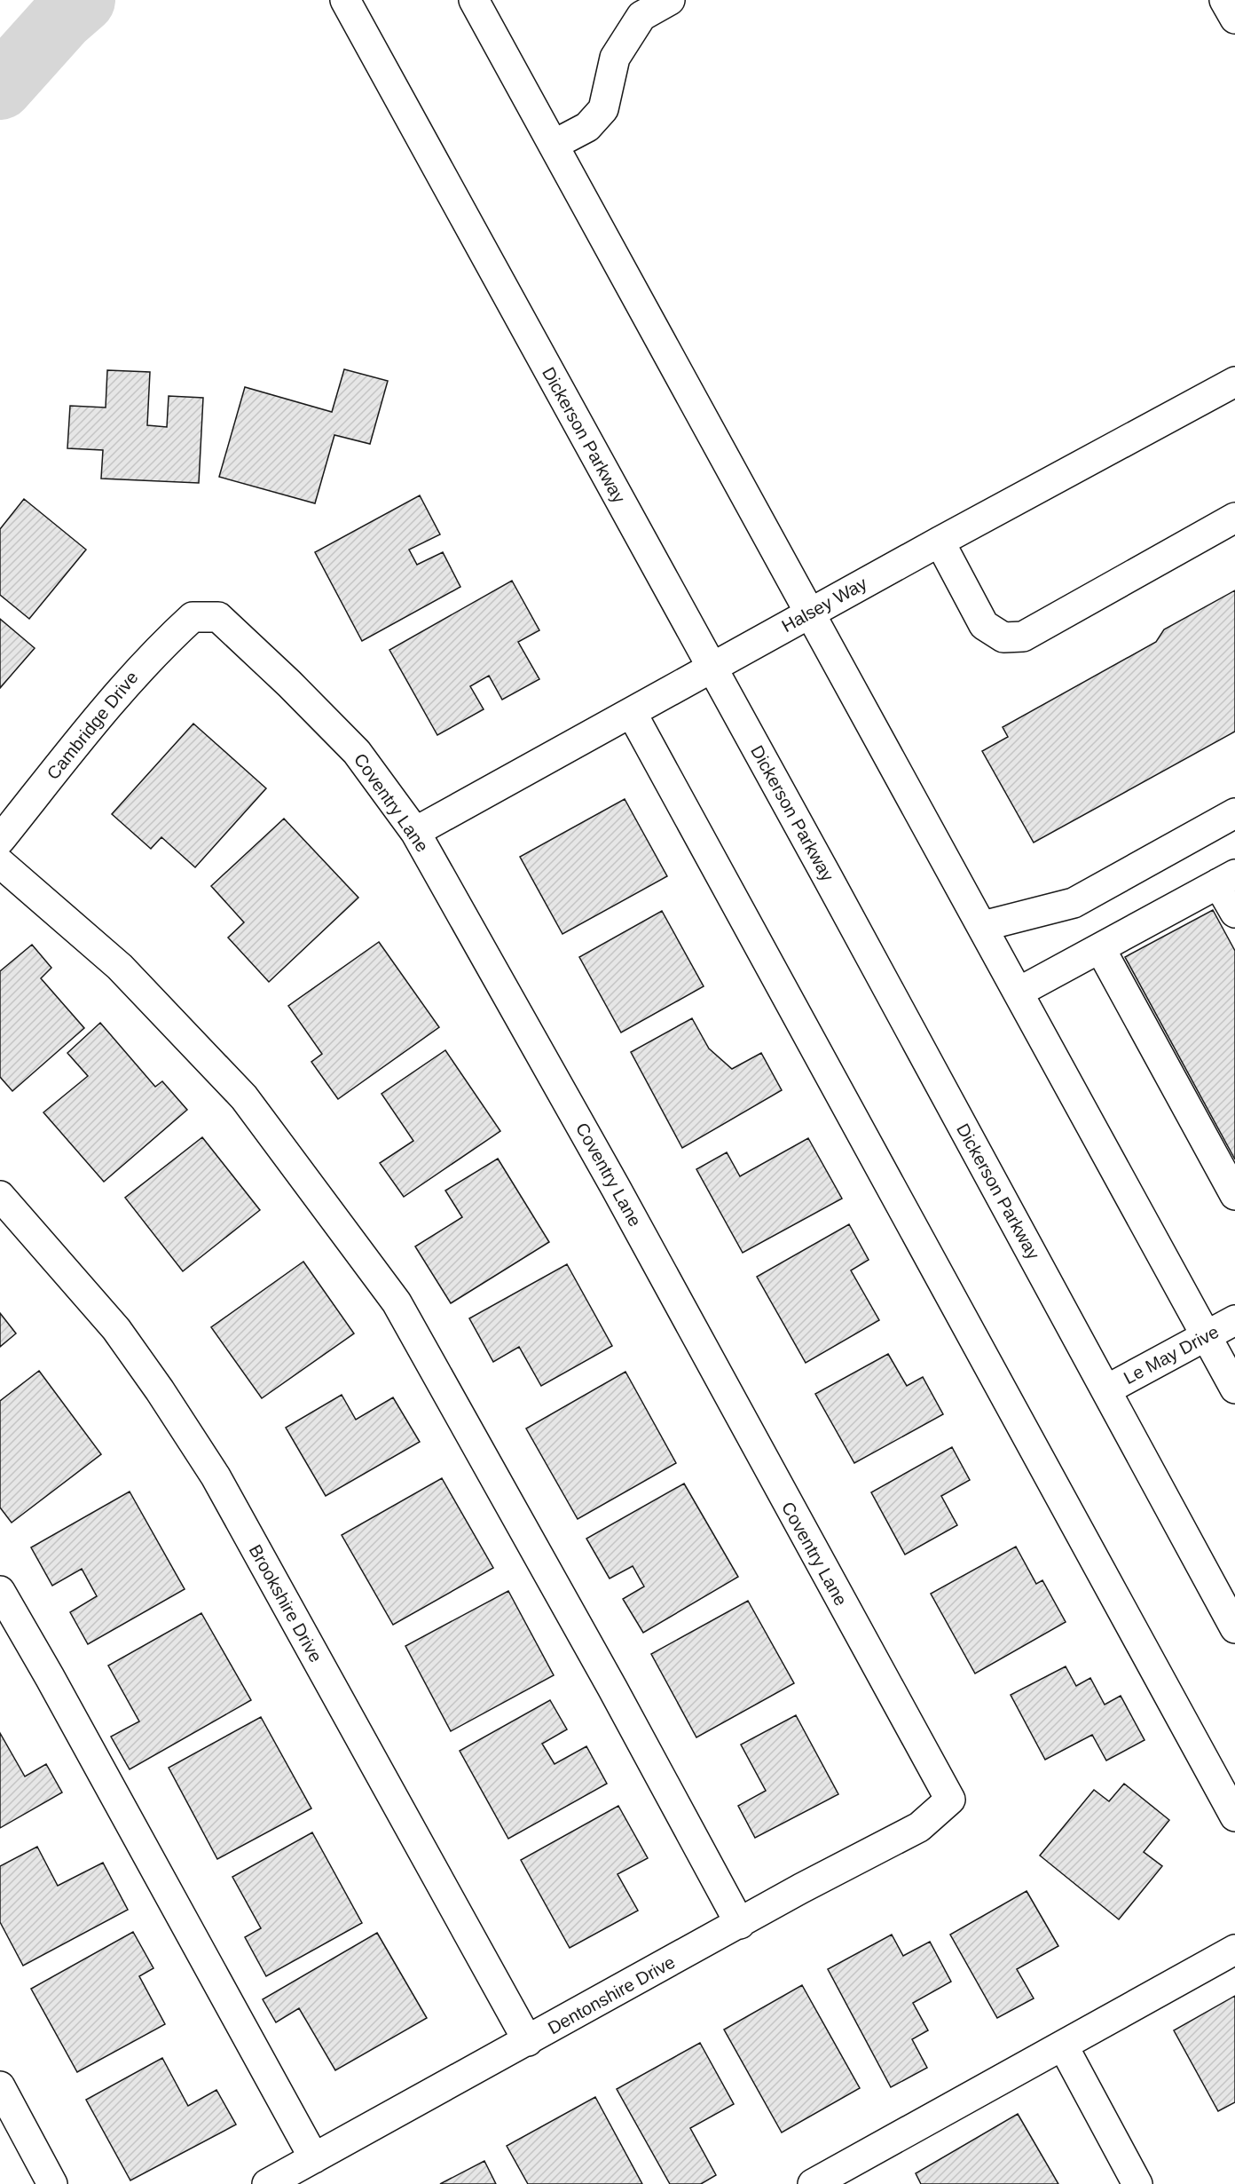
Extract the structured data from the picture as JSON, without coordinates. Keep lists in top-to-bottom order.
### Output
{
  "streets": {
    "street": [
      "Dickerson Parkway",
      "Halsey Way",
      "Cambridge Drive",
      "Coventry Lane",
      "Le May Drive",
      "Brookshire Drive",
      "Dentonshire Drive"
    ]
  },
  "crossings": [
    ["Dickerson Parkway", "Halsey Way"],
    ["Dickerson Parkway", "Le May Drive"],
    ["Halsey Way", "Coventry Lane"],
    ["Cambridge Drive", "Coventry Lane"],
    ["Coventry Lane", "Dentonshire Drive"],
    ["Brookshire Drive", "Dentonshire Drive"]
  ]
}
